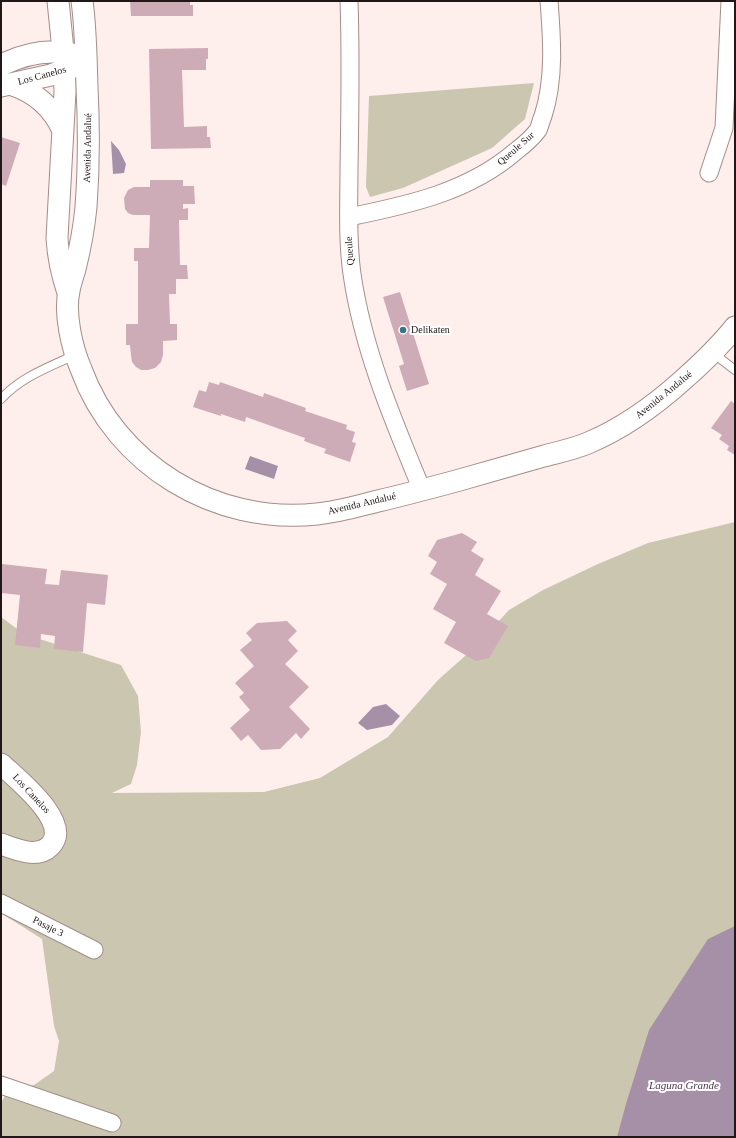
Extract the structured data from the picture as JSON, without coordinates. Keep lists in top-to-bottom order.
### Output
{
  "streets": {
    "street": [
      "Los Canelos",
      "Avenida Andalué",
      "Queule Sur",
      "Queule",
      "Pasaje 3"
    ]
  },
  "crossings": [
    ["Los Canelos", "Avenida Andalué"],
    ["Avenida Andalué", "Queule"],
    ["Queule Sur", "Queule"]
  ],
  "water": ["Laguna Grande"],
  "places": ["Delikaten"]
}
